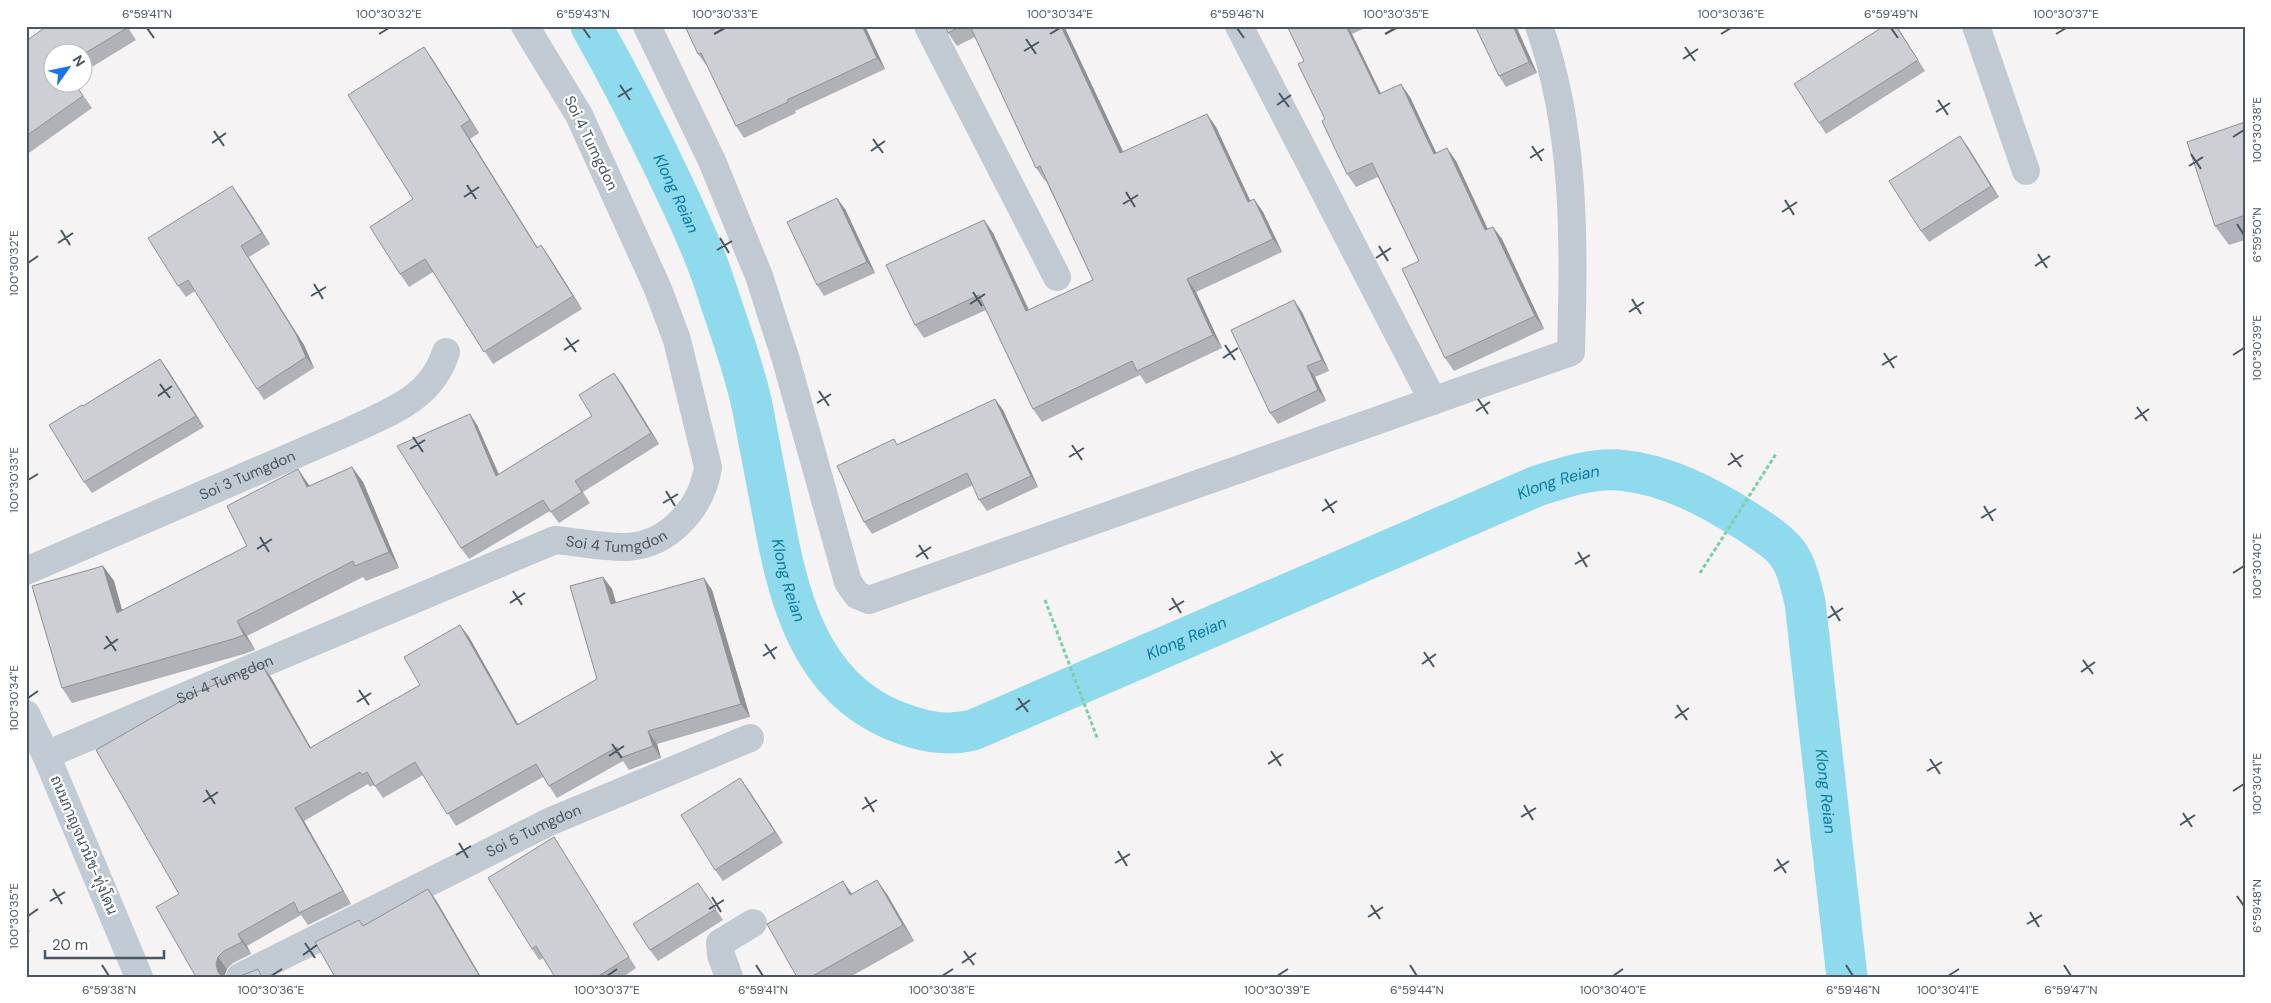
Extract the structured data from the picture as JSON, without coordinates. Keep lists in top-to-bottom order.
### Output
{
  "streets": {
    "street": [
      "Soi 4 Tumgdon",
      "Soi 3 Tumgdon",
      "Soi 5 Tumgdon",
      "ถนนกาญจนวนิช-ทุ่งโดน"
    ]
  },
  "crossings": [
    ["Soi 4 Tumgdon", "ถนนกาญจนวนิช-ทุ่งโดน"]
  ],
  "water": ["Klong Reian"],
  "scale_bar": "20 m",
  "north": "top right",
  "coordinates": [
    "6°59'41\"N",
    "100°30'32\"E",
    "6°59'43\"N",
    "100°30'33\"E",
    "100°30'34\"E",
    "6°59'46\"N",
    "100°30'35\"E",
    "100°30'36\"E",
    "6°59'49\"N",
    "100°30'37\"E",
    "100°30'38\"E",
    "6°59'50\"N",
    "100°30'39\"E",
    "100°30'40\"E",
    "100°30'41\"E",
    "6°59'48\"N",
    "6°59'38\"N",
    "6°59'44\"N",
    "6°59'47\"N"
  ]
}
